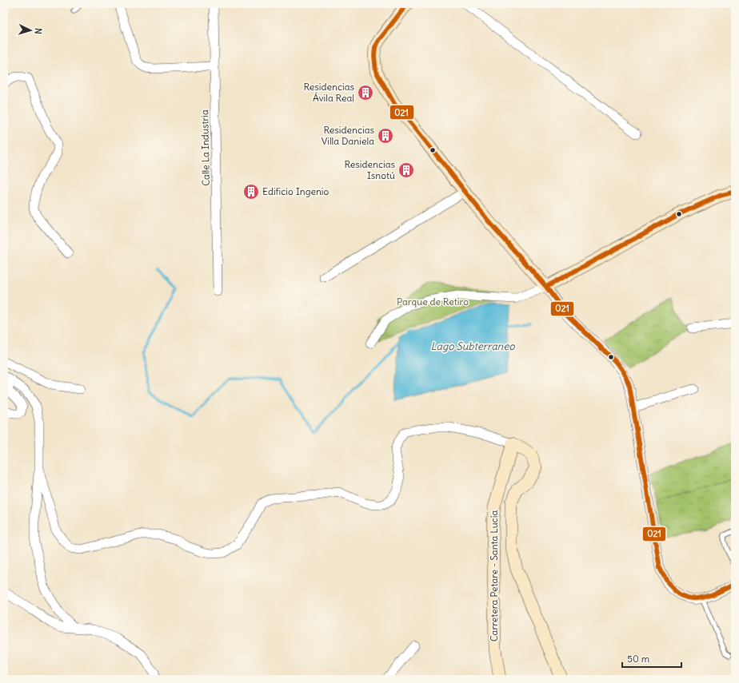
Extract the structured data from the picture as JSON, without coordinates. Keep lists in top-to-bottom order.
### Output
{
  "streets": {
    "street": ["Calle La Industria", "Carretera Petare - Santa Lucía"]
  },
  "water": ["Lago Subterraneo"],
  "parks": ["Parque de Retiro"],
  "places": {
    "building": [
      "Residencias Ávila Real",
      "Residencias Villa Daniela",
      "Residencias Isnotú",
      "Edificio Ingenio"
    ]
  },
  "lines": ["transit line 021"],
  "scale_bar": "50 m",
  "north": "right"
}
